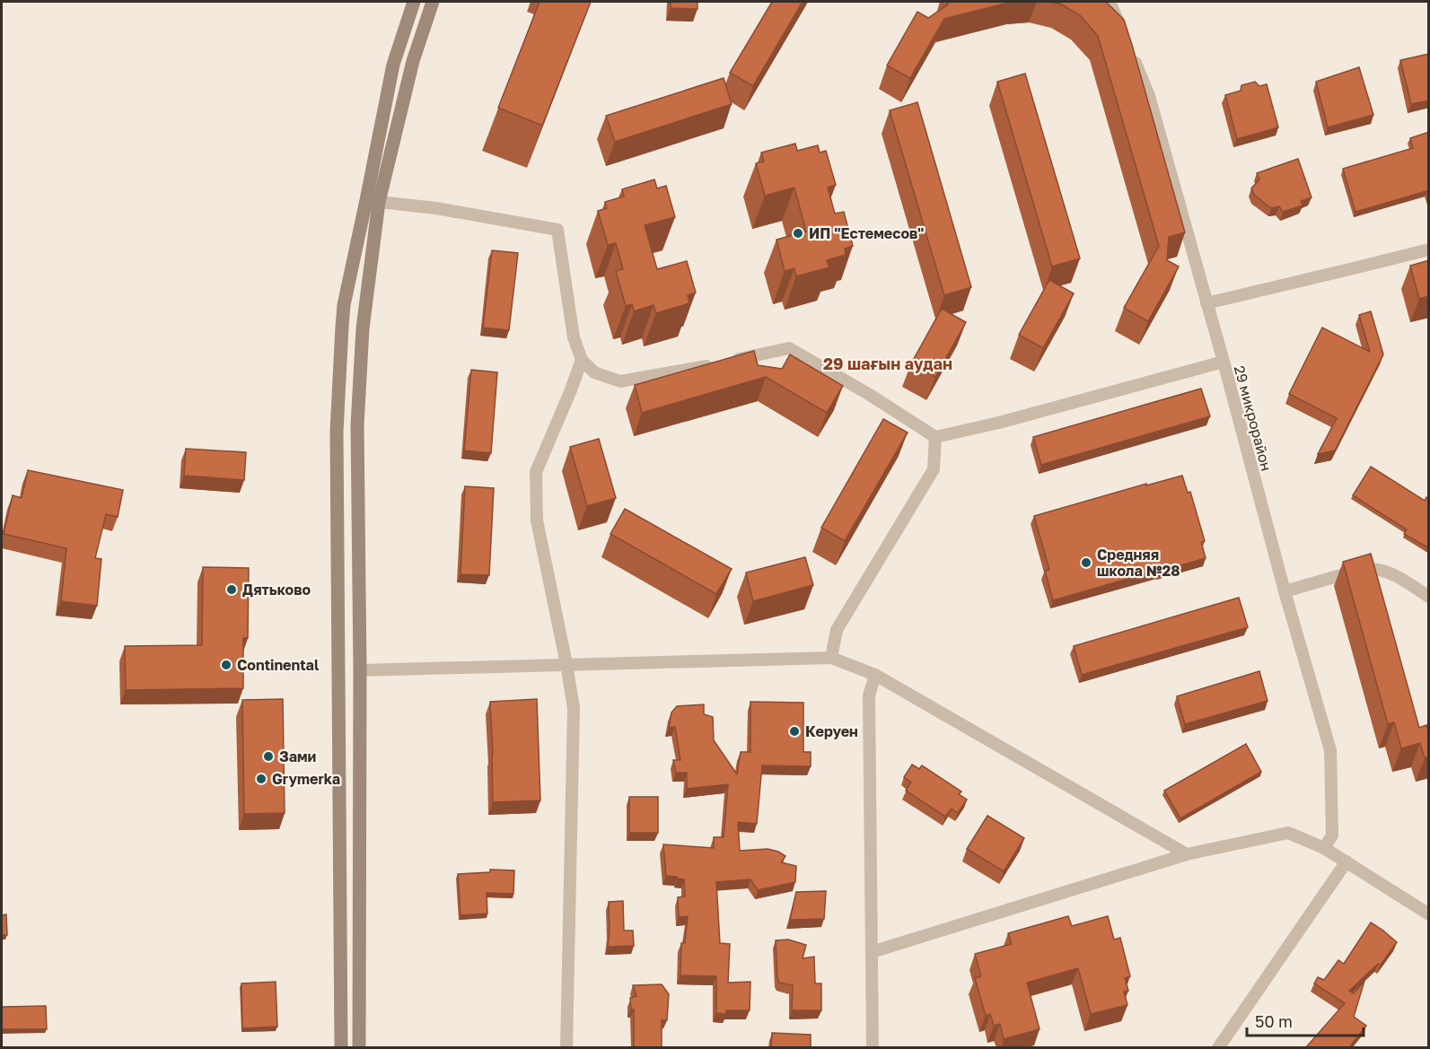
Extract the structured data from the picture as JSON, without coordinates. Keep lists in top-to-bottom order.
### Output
{
  "streets": {
    "street": ["29 микрорайон"]
  },
  "districts": ["29 шағын аудан"],
  "places": [
    "ИП \"Естемесов\"",
    "Средняя школа №28",
    "Дятьково",
    "Continental",
    "Керуен",
    "Зами",
    "Grymerka"
  ],
  "scale_bar": "50 m"
}
